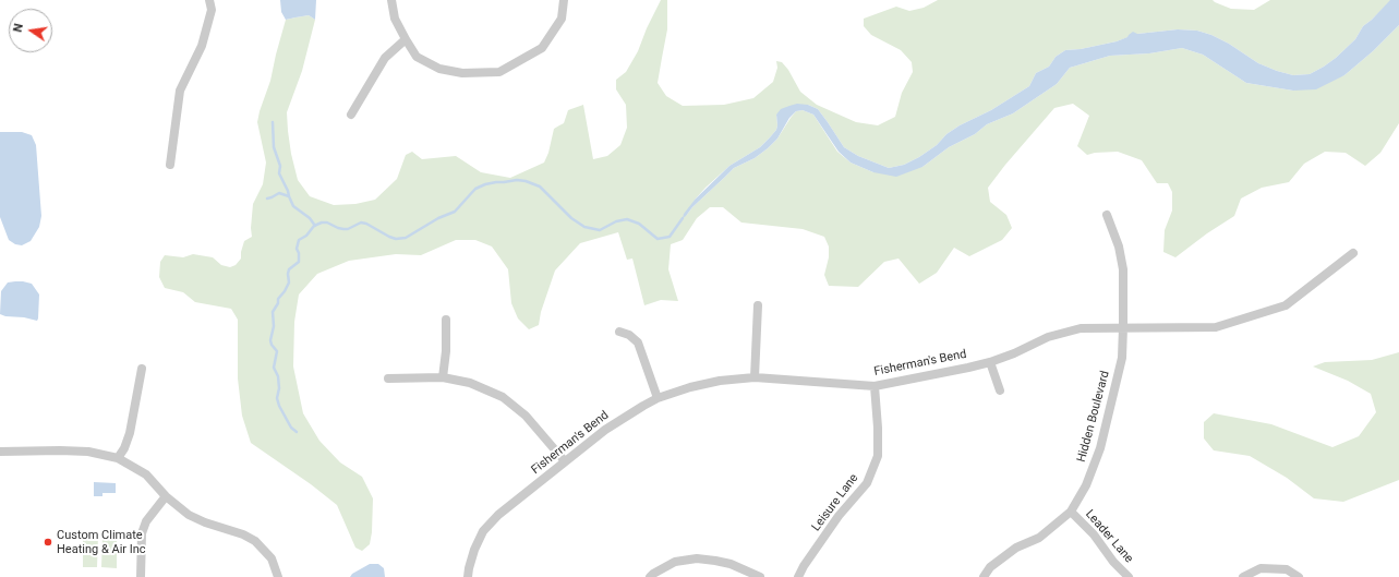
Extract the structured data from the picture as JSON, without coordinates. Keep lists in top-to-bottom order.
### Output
{
  "streets": {
    "street": [
      "Fisherman's Bend",
      "Hidden Boulevard",
      "Leisure Lane",
      "Leader Lane"
    ]
  },
  "crossings": [
    ["Fisherman's Bend", "Hidden Boulevard"],
    ["Fisherman's Bend", "Leisure Lane"],
    ["Hidden Boulevard", "Leader Lane"]
  ],
  "places": ["Custom Climate Heating & Air Inc"],
  "north": "left"
}
